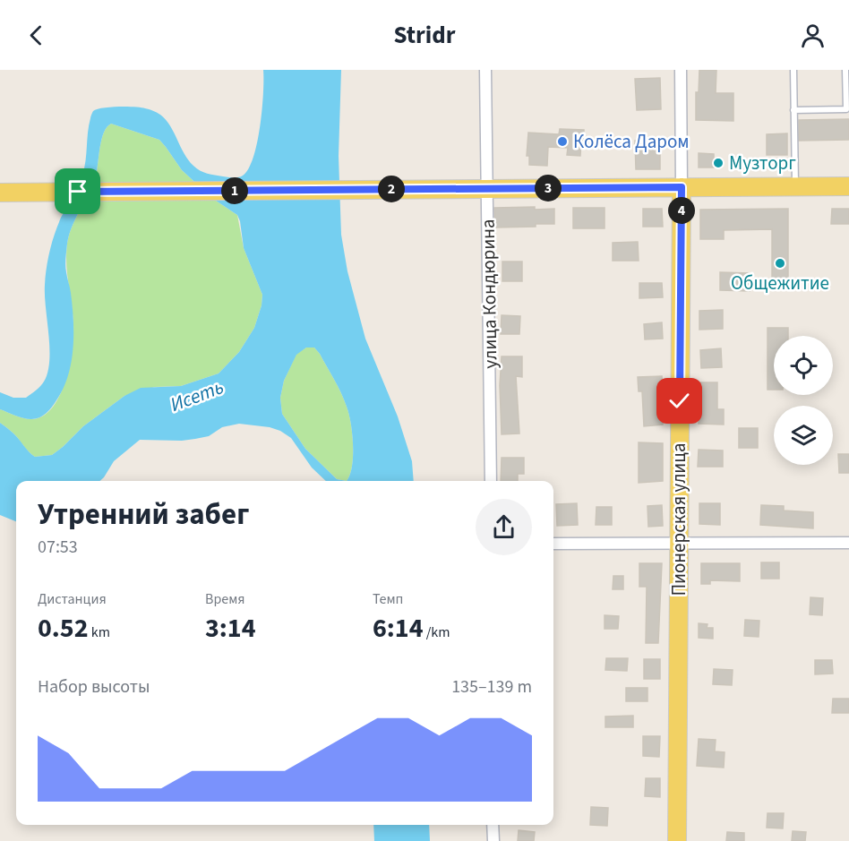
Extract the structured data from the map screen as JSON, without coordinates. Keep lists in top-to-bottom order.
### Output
{
  "streets": {
    "main road": ["Пионерская улица"],
    "street": ["улица Кондюрина"]
  },
  "water": ["Исеть"],
  "places": ["Колёса Даром", "Музторг", "Общежитие"],
  "page": {
    "header": "Stridr",
    "pins": [
      "3",
      "2",
      "1",
      "4"
    ],
    "heading": ["Утренний забег", "07:53"],
    "stats": [
      ["Дистанция", "0.52 km"],
      ["Время", "3:14"],
      ["Темп", "6:14 /km"]
    ],
    "chart": ["Набор высоты", "135–139 m"]
  }
}
